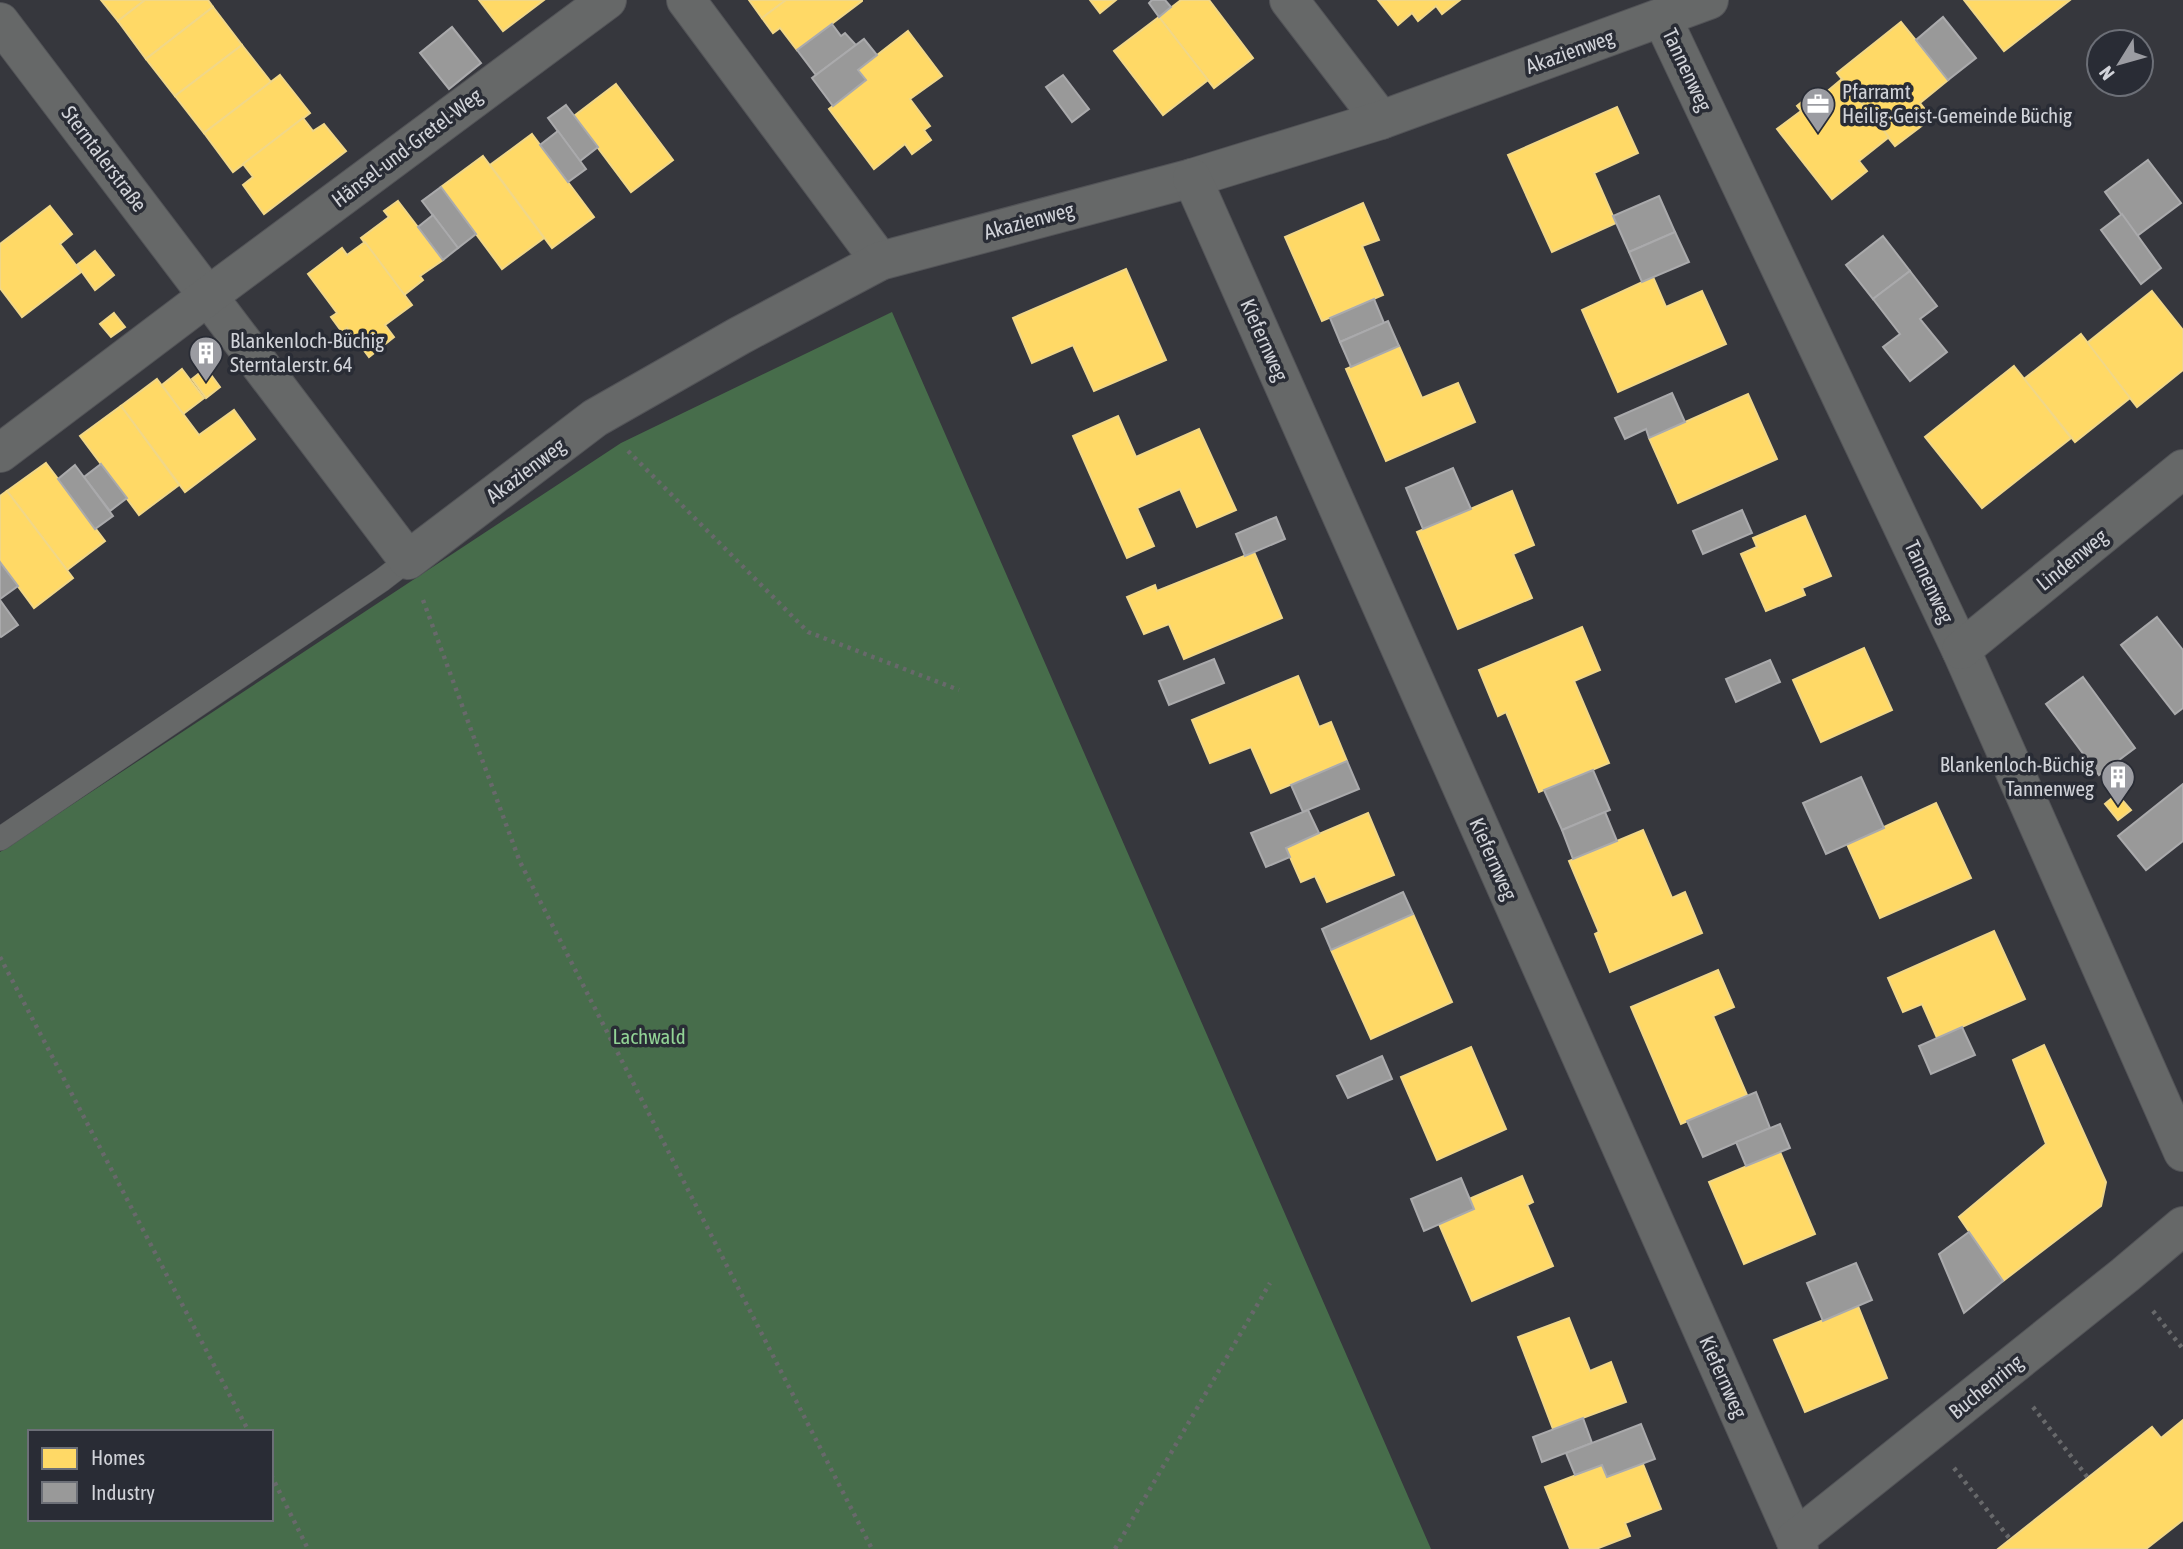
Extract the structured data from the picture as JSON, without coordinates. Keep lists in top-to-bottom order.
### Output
{
  "streets": {
    "street": [
      "Akazienweg",
      "Tannenweg",
      "Hänsel-und-Gretel-Weg",
      "Sterntalerstraße",
      "Kiefernweg",
      "Lindenweg",
      "Buchenring"
    ]
  },
  "crossings": [
    ["Akazienweg", "Tannenweg"],
    ["Akazienweg", "Sterntalerstraße"],
    ["Akazienweg", "Kiefernweg"],
    ["Tannenweg", "Lindenweg"],
    ["Hänsel-und-Gretel-Weg", "Sterntalerstraße"],
    ["Kiefernweg", "Buchenring"]
  ],
  "parks": ["Lachwald"],
  "places": {
    "office": ["Pfarramt Heilig-Geist-Gemeinde Büchig"],
    "building": ["Blankenloch-Büchig Sterntalerstr. 64", "Blankenloch-Büchig Tannenweg"]
  },
  "legend": ["Homes", "Industry"],
  "north": "bottom left"
}
